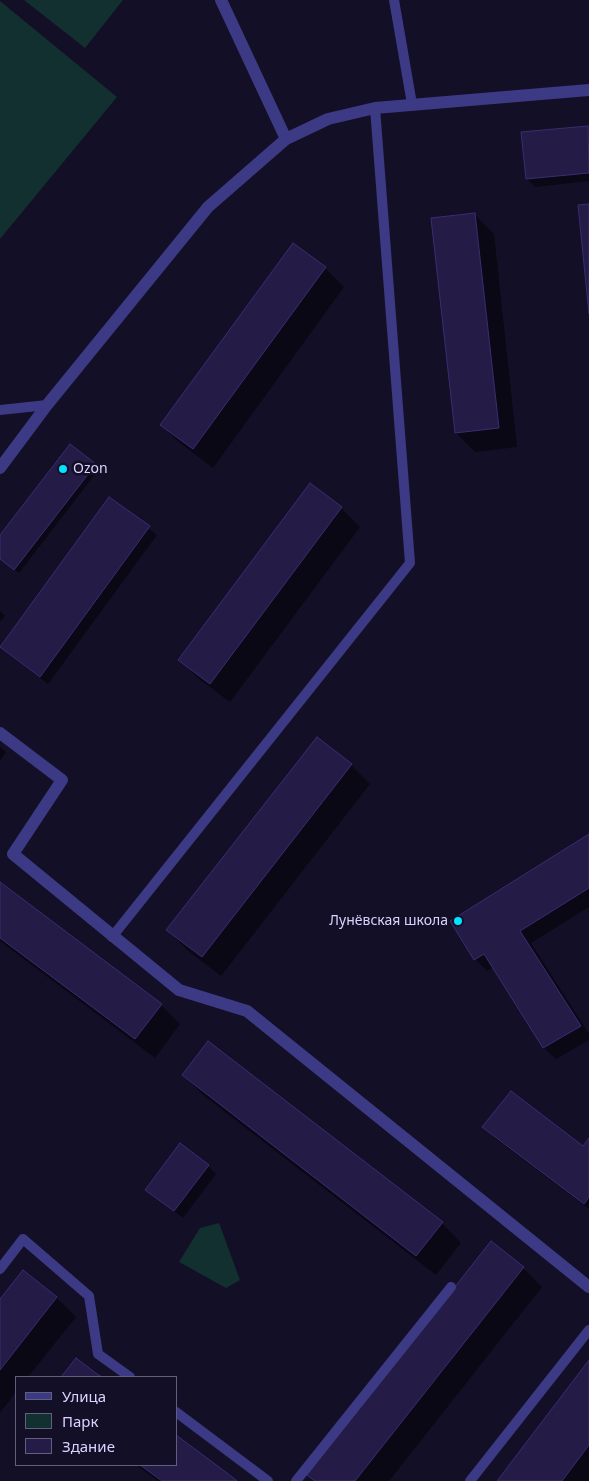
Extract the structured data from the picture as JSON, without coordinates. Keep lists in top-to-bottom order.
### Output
{
  "places": ["Ozon", "Лунёвская школа"],
  "legend": ["Улица", "Парк", "Здание"]
}
